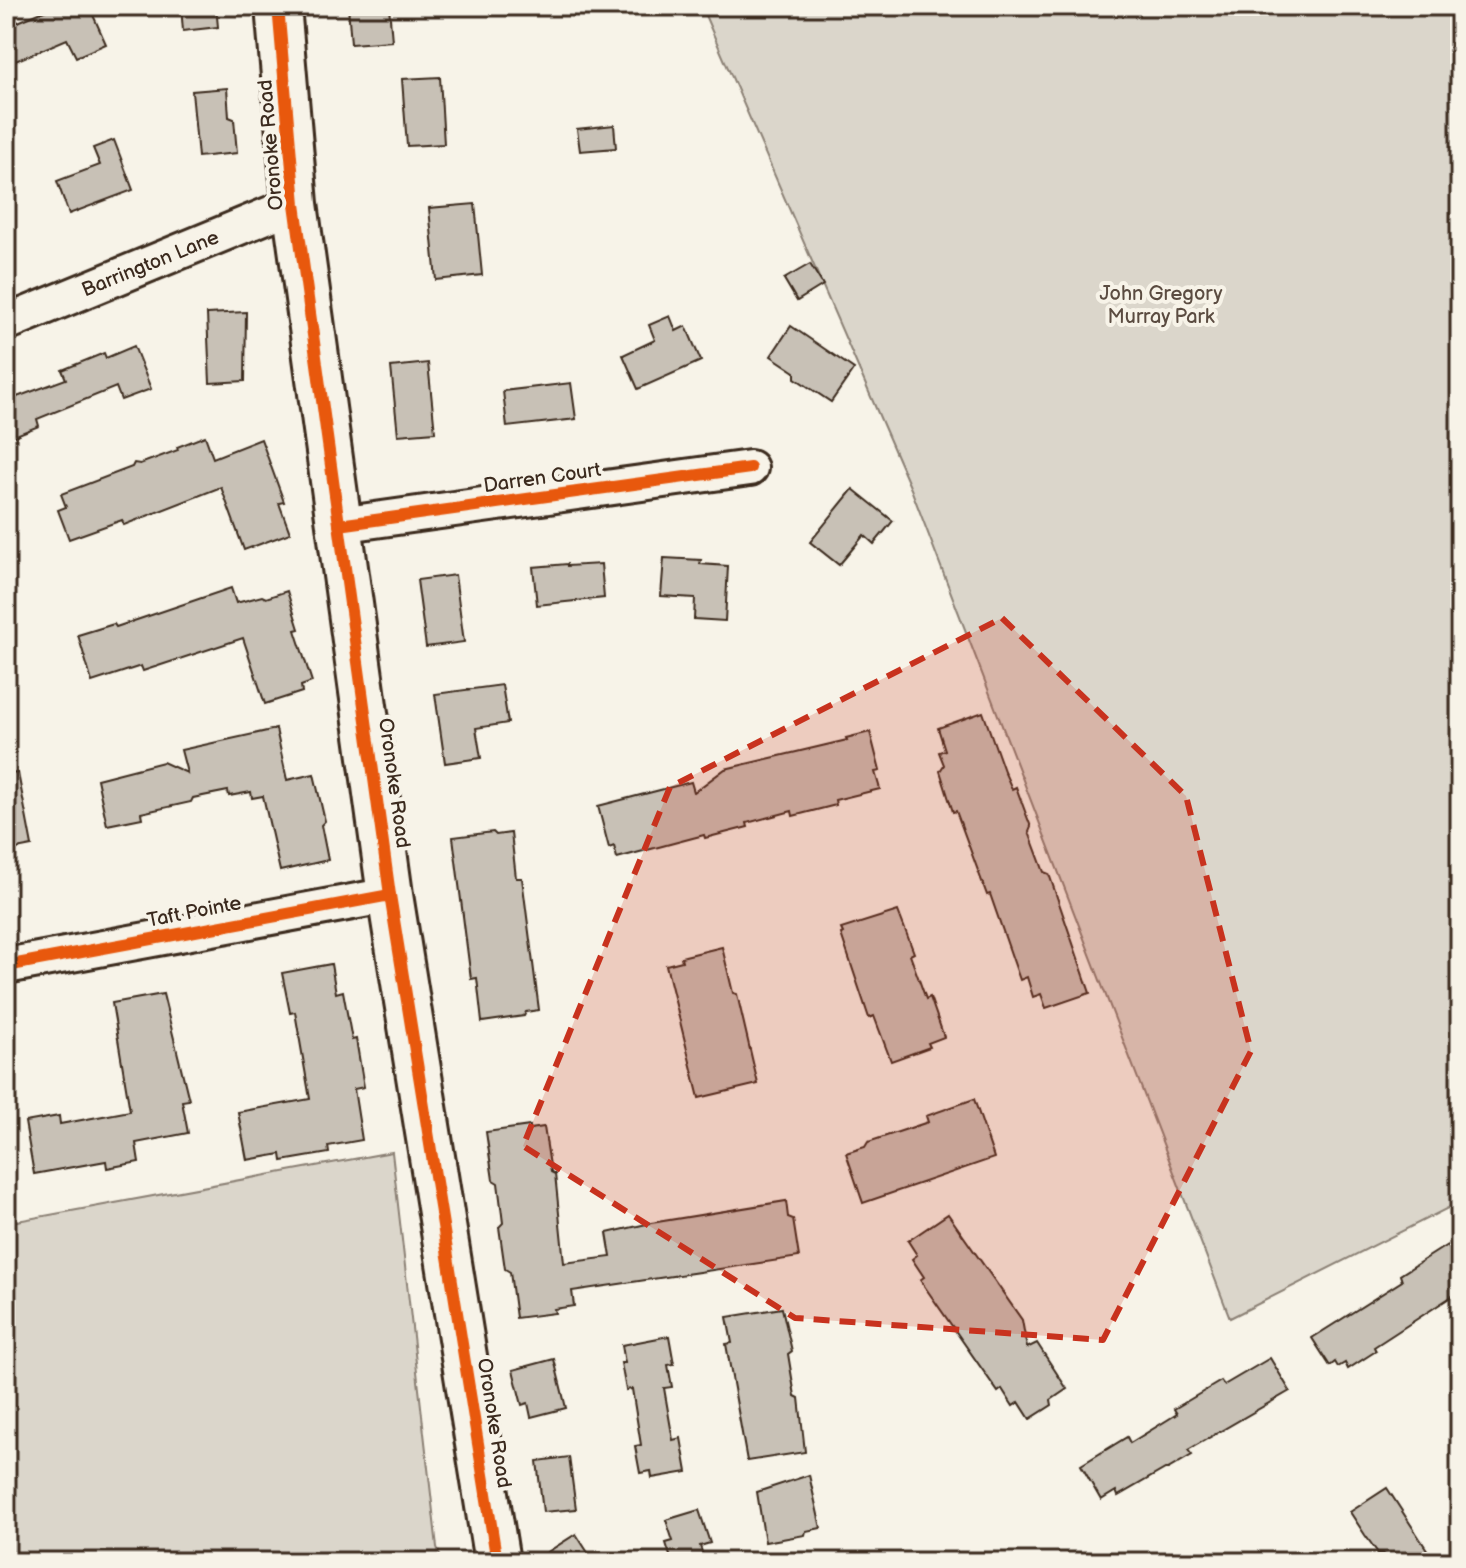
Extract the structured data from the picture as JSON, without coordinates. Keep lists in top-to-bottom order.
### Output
{
  "streets": {
    "street": [
      "Oronoke Road",
      "Barrington Lane",
      "Darren Court",
      "Taft Pointe"
    ]
  },
  "crossings": [
    ["Oronoke Road", "Barrington Lane"],
    ["Oronoke Road", "Darren Court"],
    ["Oronoke Road", "Taft Pointe"]
  ],
  "parks": ["John Gregory Murray Park"]
}
